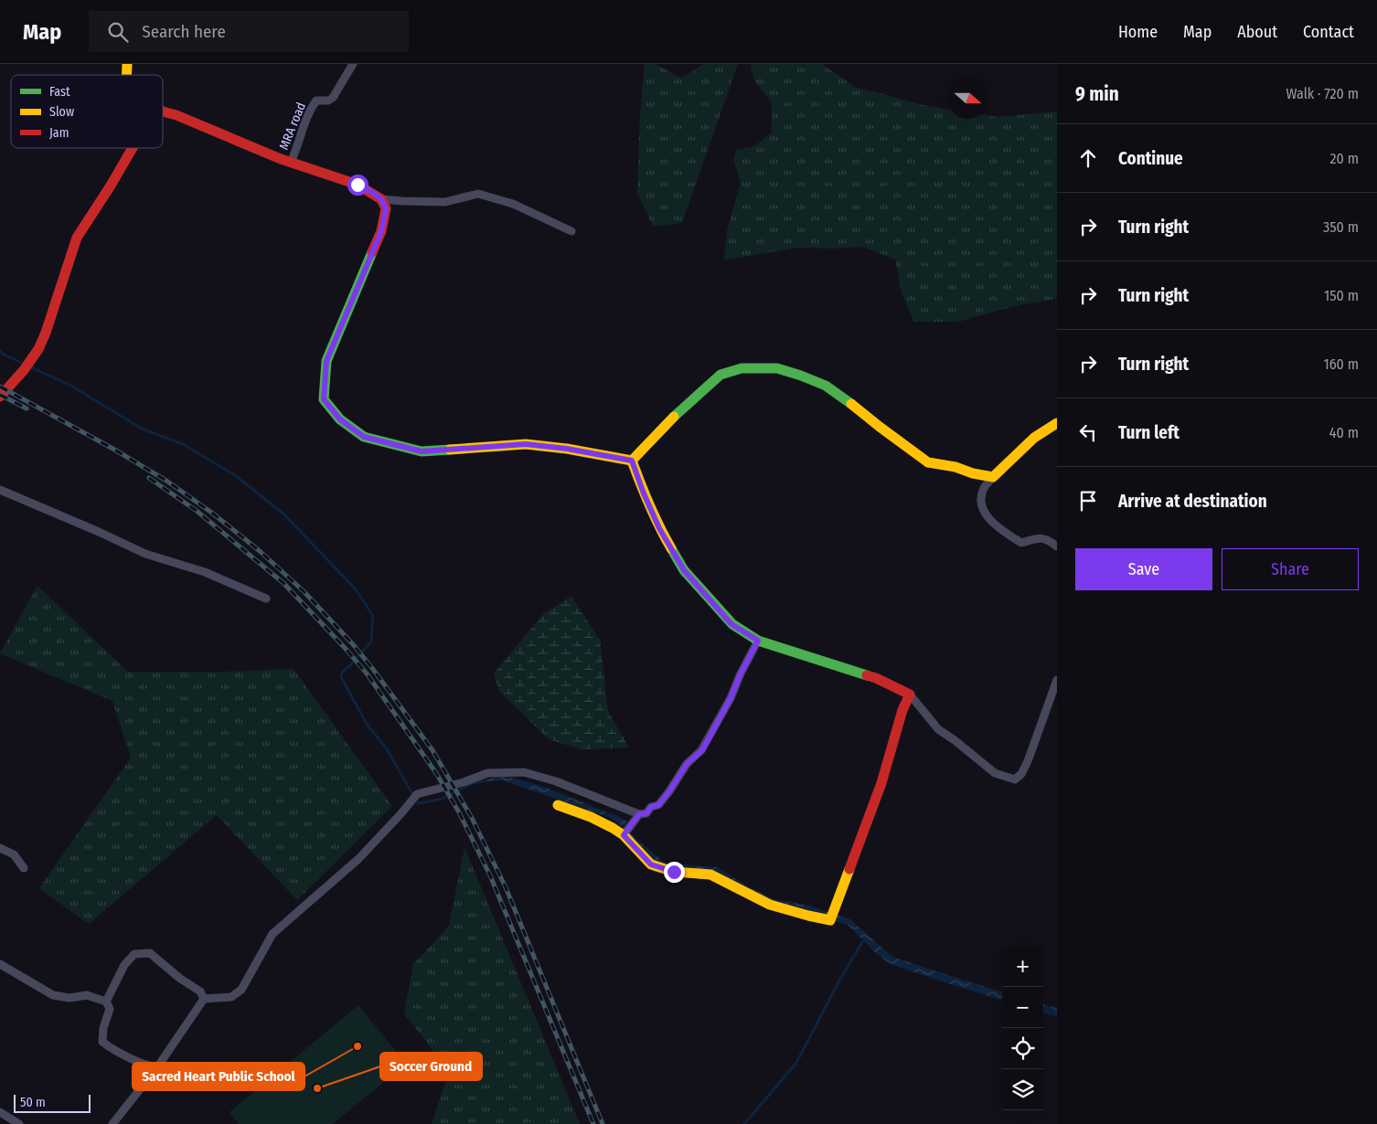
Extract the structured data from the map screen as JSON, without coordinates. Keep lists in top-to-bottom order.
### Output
{
  "streets": {
    "street": ["MRA road"]
  },
  "places": ["Sacred Heart Public School", "Soccer Ground"],
  "legend": ["Fast", "Slow", "Jam"],
  "scale_bar": "50 m",
  "north": "right",
  "page": {
    "header": "Map",
    "search": "Search here",
    "nav": [
      "Home",
      "Map",
      "About",
      "Contact"
    ],
    "heading": ["9 min", "Walk · 720 m"],
    "list": [
      ["Continue", "20 m"],
      ["Turn right", "350 m"],
      ["Turn right", "150 m"],
      ["Turn right", "160 m"],
      ["Turn left", "40 m"],
      "Arrive at destination"
    ],
    "buttons": ["Save", "Share"],
    "map_buttons": ["+", "−"],
    "scale": "50 m"
  }
}
